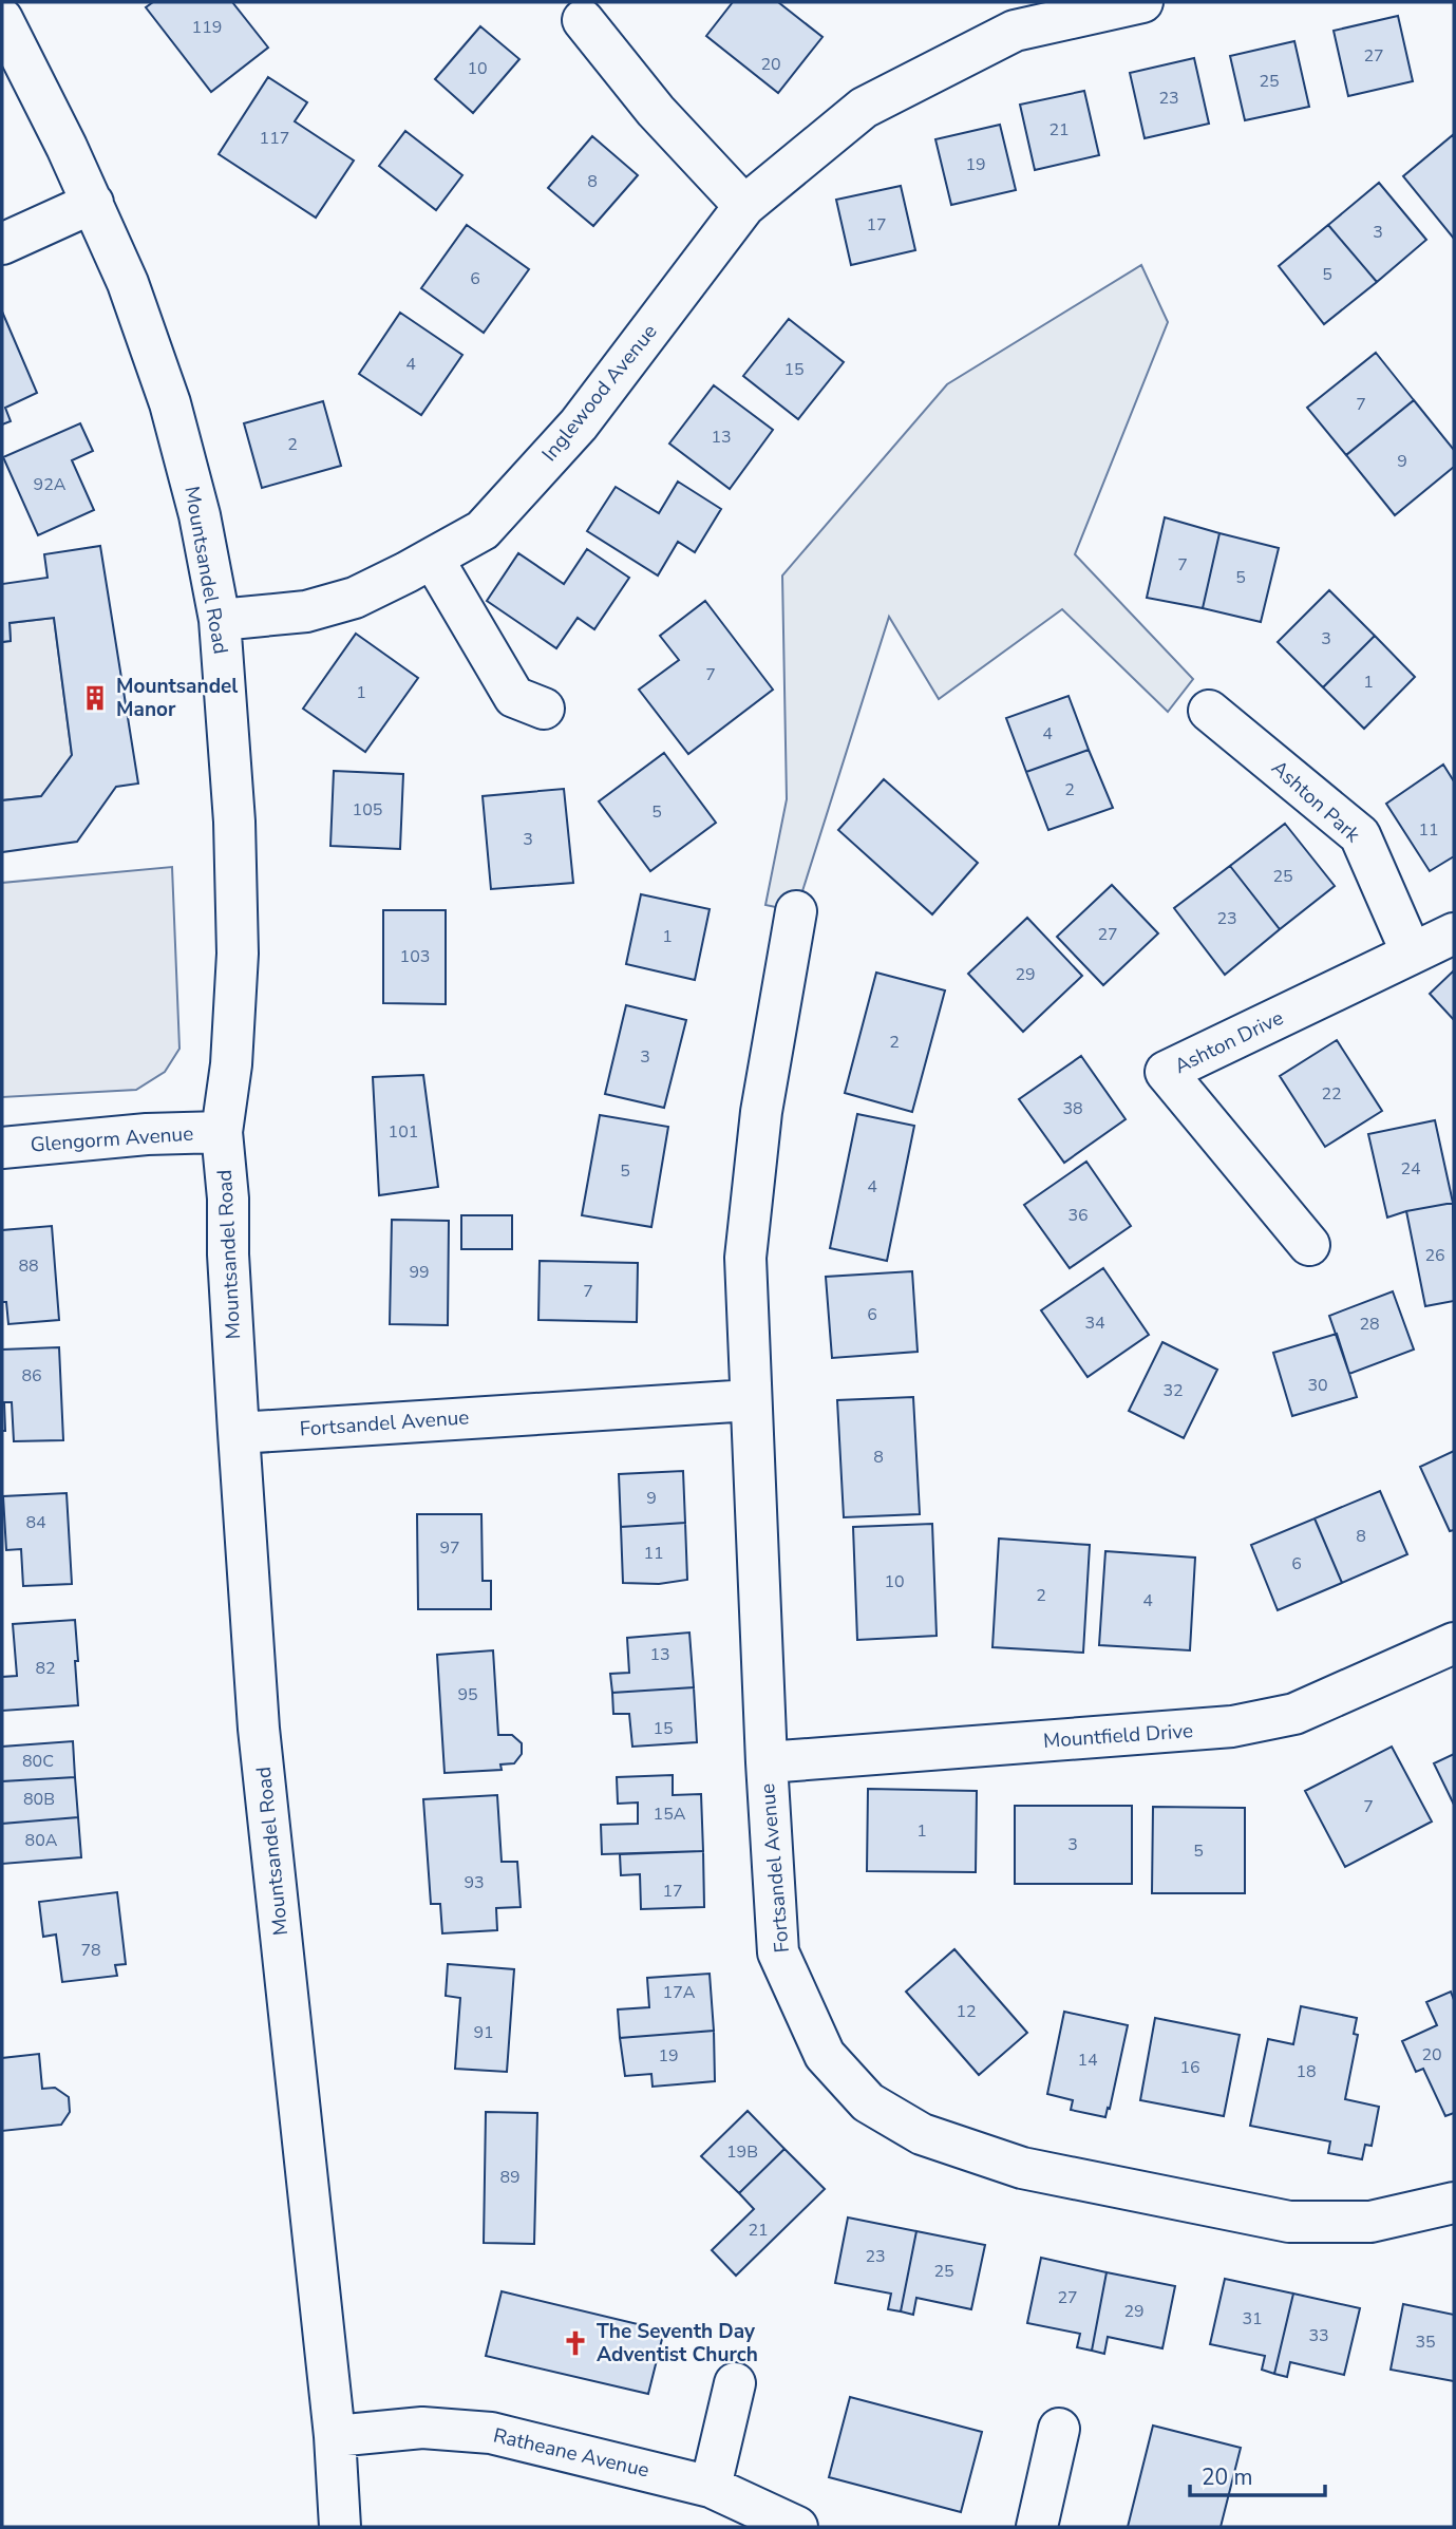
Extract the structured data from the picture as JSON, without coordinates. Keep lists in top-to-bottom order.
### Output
{
  "streets": {
    "street": [
      "Inglewood Avenue",
      "Mountsandel Road",
      "Ashton Park",
      "Ashton Drive",
      "Glengorm Avenue",
      "Fortsandel Avenue",
      "Mountfield Drive",
      "Ratheane Avenue"
    ]
  },
  "crossings": [
    ["Inglewood Avenue", "Mountsandel Road"],
    ["Mountsandel Road", "Glengorm Avenue"],
    ["Mountsandel Road", "Fortsandel Avenue"],
    ["Mountsandel Road", "Ratheane Avenue"],
    ["Ashton Park", "Ashton Drive"],
    ["Fortsandel Avenue", "Mountfield Drive"]
  ],
  "places": {
    "building": ["Mountsandel Manor"],
    "church": ["The Seventh Day Adventist Church"]
  },
  "house_numbers": [
    "119",
    "27",
    "20",
    "10",
    "25",
    "23",
    "21",
    "117",
    "19",
    "8",
    "17",
    "3",
    "5",
    "6",
    "4",
    "15",
    "7",
    "13",
    "2",
    "9",
    "92A",
    "7",
    "5",
    "3",
    "7",
    "1",
    "1",
    "4",
    "2",
    "105",
    "5",
    "11",
    "3",
    "25",
    "23",
    "27",
    "1",
    "103",
    "29",
    "2",
    "3",
    "22",
    "38",
    "101",
    "24",
    "5",
    "4",
    "36",
    "26",
    "88",
    "99",
    "7",
    "6",
    "34",
    "28",
    "86",
    "30",
    "32",
    "8",
    "9",
    "84",
    "8",
    "97",
    "11",
    "6",
    "10",
    "2",
    "4",
    "13",
    "82",
    "95",
    "15",
    "80C",
    "80B",
    "7",
    "15A",
    "1",
    "80A",
    "3",
    "5",
    "93",
    "17",
    "78",
    "17A",
    "12",
    "91",
    "20",
    "19",
    "14",
    "16",
    "18",
    "19B",
    "89",
    "21",
    "23",
    "25",
    "27",
    "29",
    "31",
    "33",
    "35"
  ],
  "scale_bar": "20 m"
}
